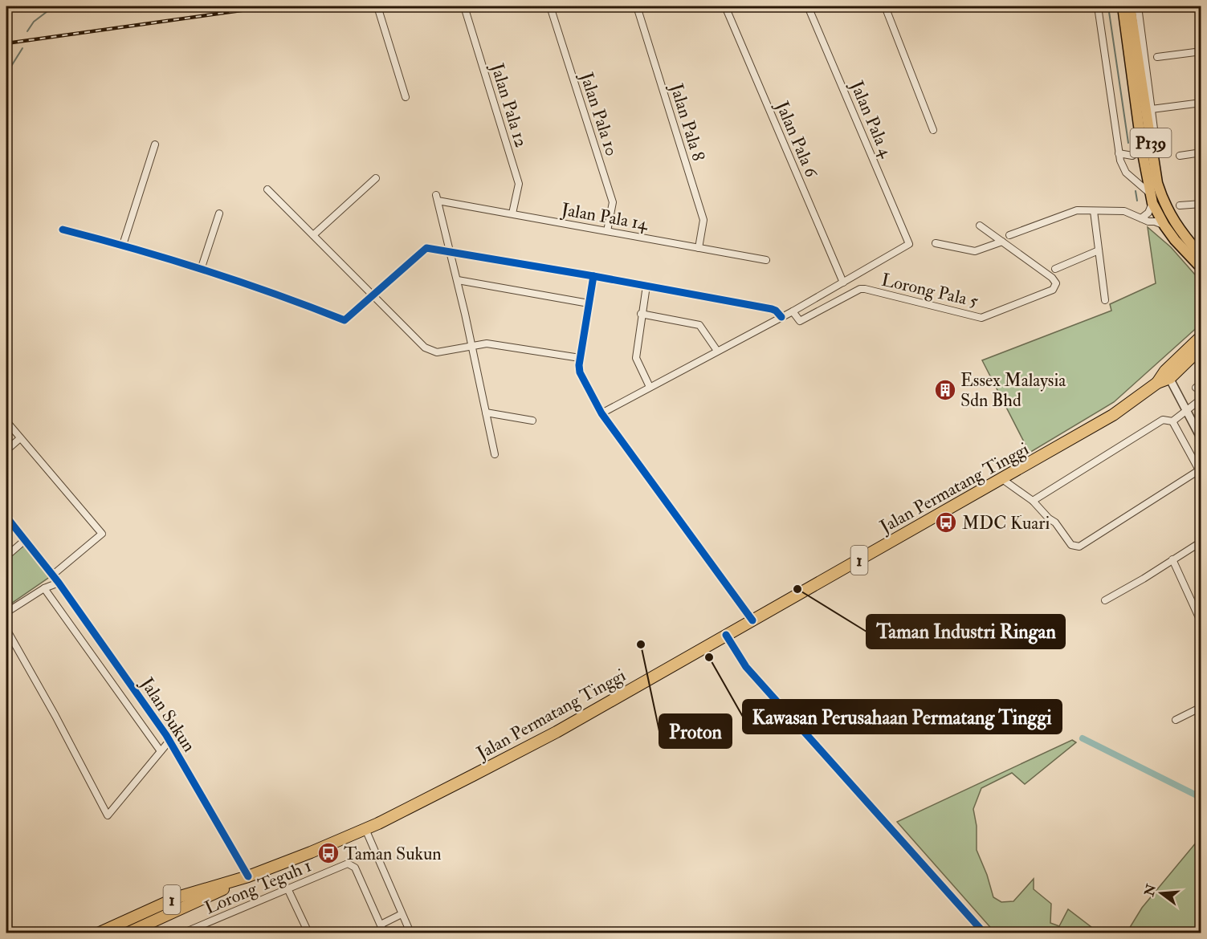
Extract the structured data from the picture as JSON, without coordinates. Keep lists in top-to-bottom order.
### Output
{
  "streets": {
    "highway": ["Jalan Permatang Tinggi", "1"],
    "main road": ["P139"],
    "street": [
      "Jalan Pala 12",
      "Jalan Pala 10",
      "Jalan Pala 4",
      "Jalan Pala 8",
      "Jalan Pala 6",
      "Jalan Pala 14",
      "Lorong Pala 5",
      "Jalan Sukun",
      "Lorong Teguh 1"
    ]
  },
  "crossings": [
    ["Jalan Pala 12", "Jalan Pala 14"],
    ["Jalan Pala 10", "Jalan Pala 14"],
    ["Jalan Pala 4", "Jalan Pala 6"],
    ["Jalan Pala 8", "Jalan Pala 14"],
    ["Jalan Permatang Tinggi", "Jalan Sukun"]
  ],
  "places": {
    "building": ["Essex Malaysia Sdn Bhd"],
    "bus stop": ["MDC Kuari", "Taman Sukun"],
    "other": ["Taman Industri Ringan", "Proton", "Kawasan Perusahaan Permatang Tinggi"]
  },
  "north": "left"
}
